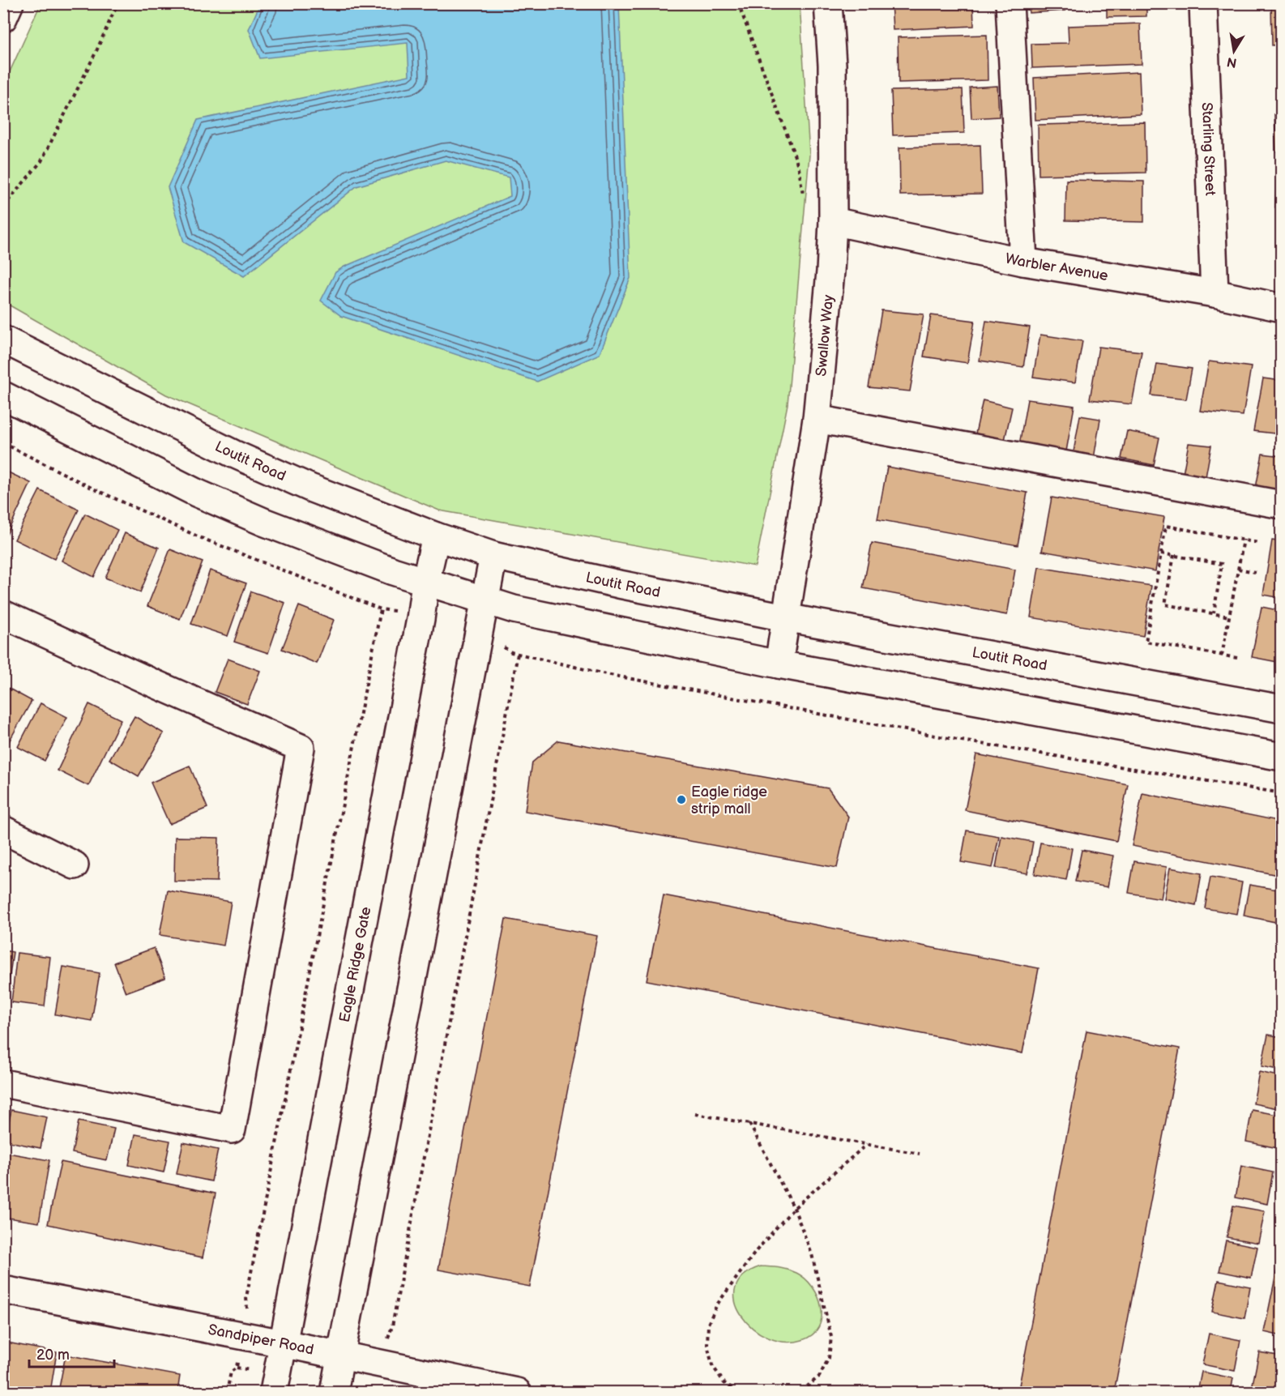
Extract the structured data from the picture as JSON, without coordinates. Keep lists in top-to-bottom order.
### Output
{
  "streets": {
    "street": [
      "Starling Street",
      "Warbler Avenue",
      "Swallow Way",
      "Loutit Road",
      "Eagle Ridge Gate",
      "Sandpiper Road"
    ]
  },
  "crossings": [
    ["Starling Street", "Warbler Avenue"],
    ["Warbler Avenue", "Swallow Way"],
    ["Swallow Way", "Loutit Road"],
    ["Loutit Road", "Eagle Ridge Gate"],
    ["Eagle Ridge Gate", "Sandpiper Road"]
  ],
  "places": ["Eagle ridge strip mall"],
  "scale_bar": "20 m",
  "north": "bottom"
}
